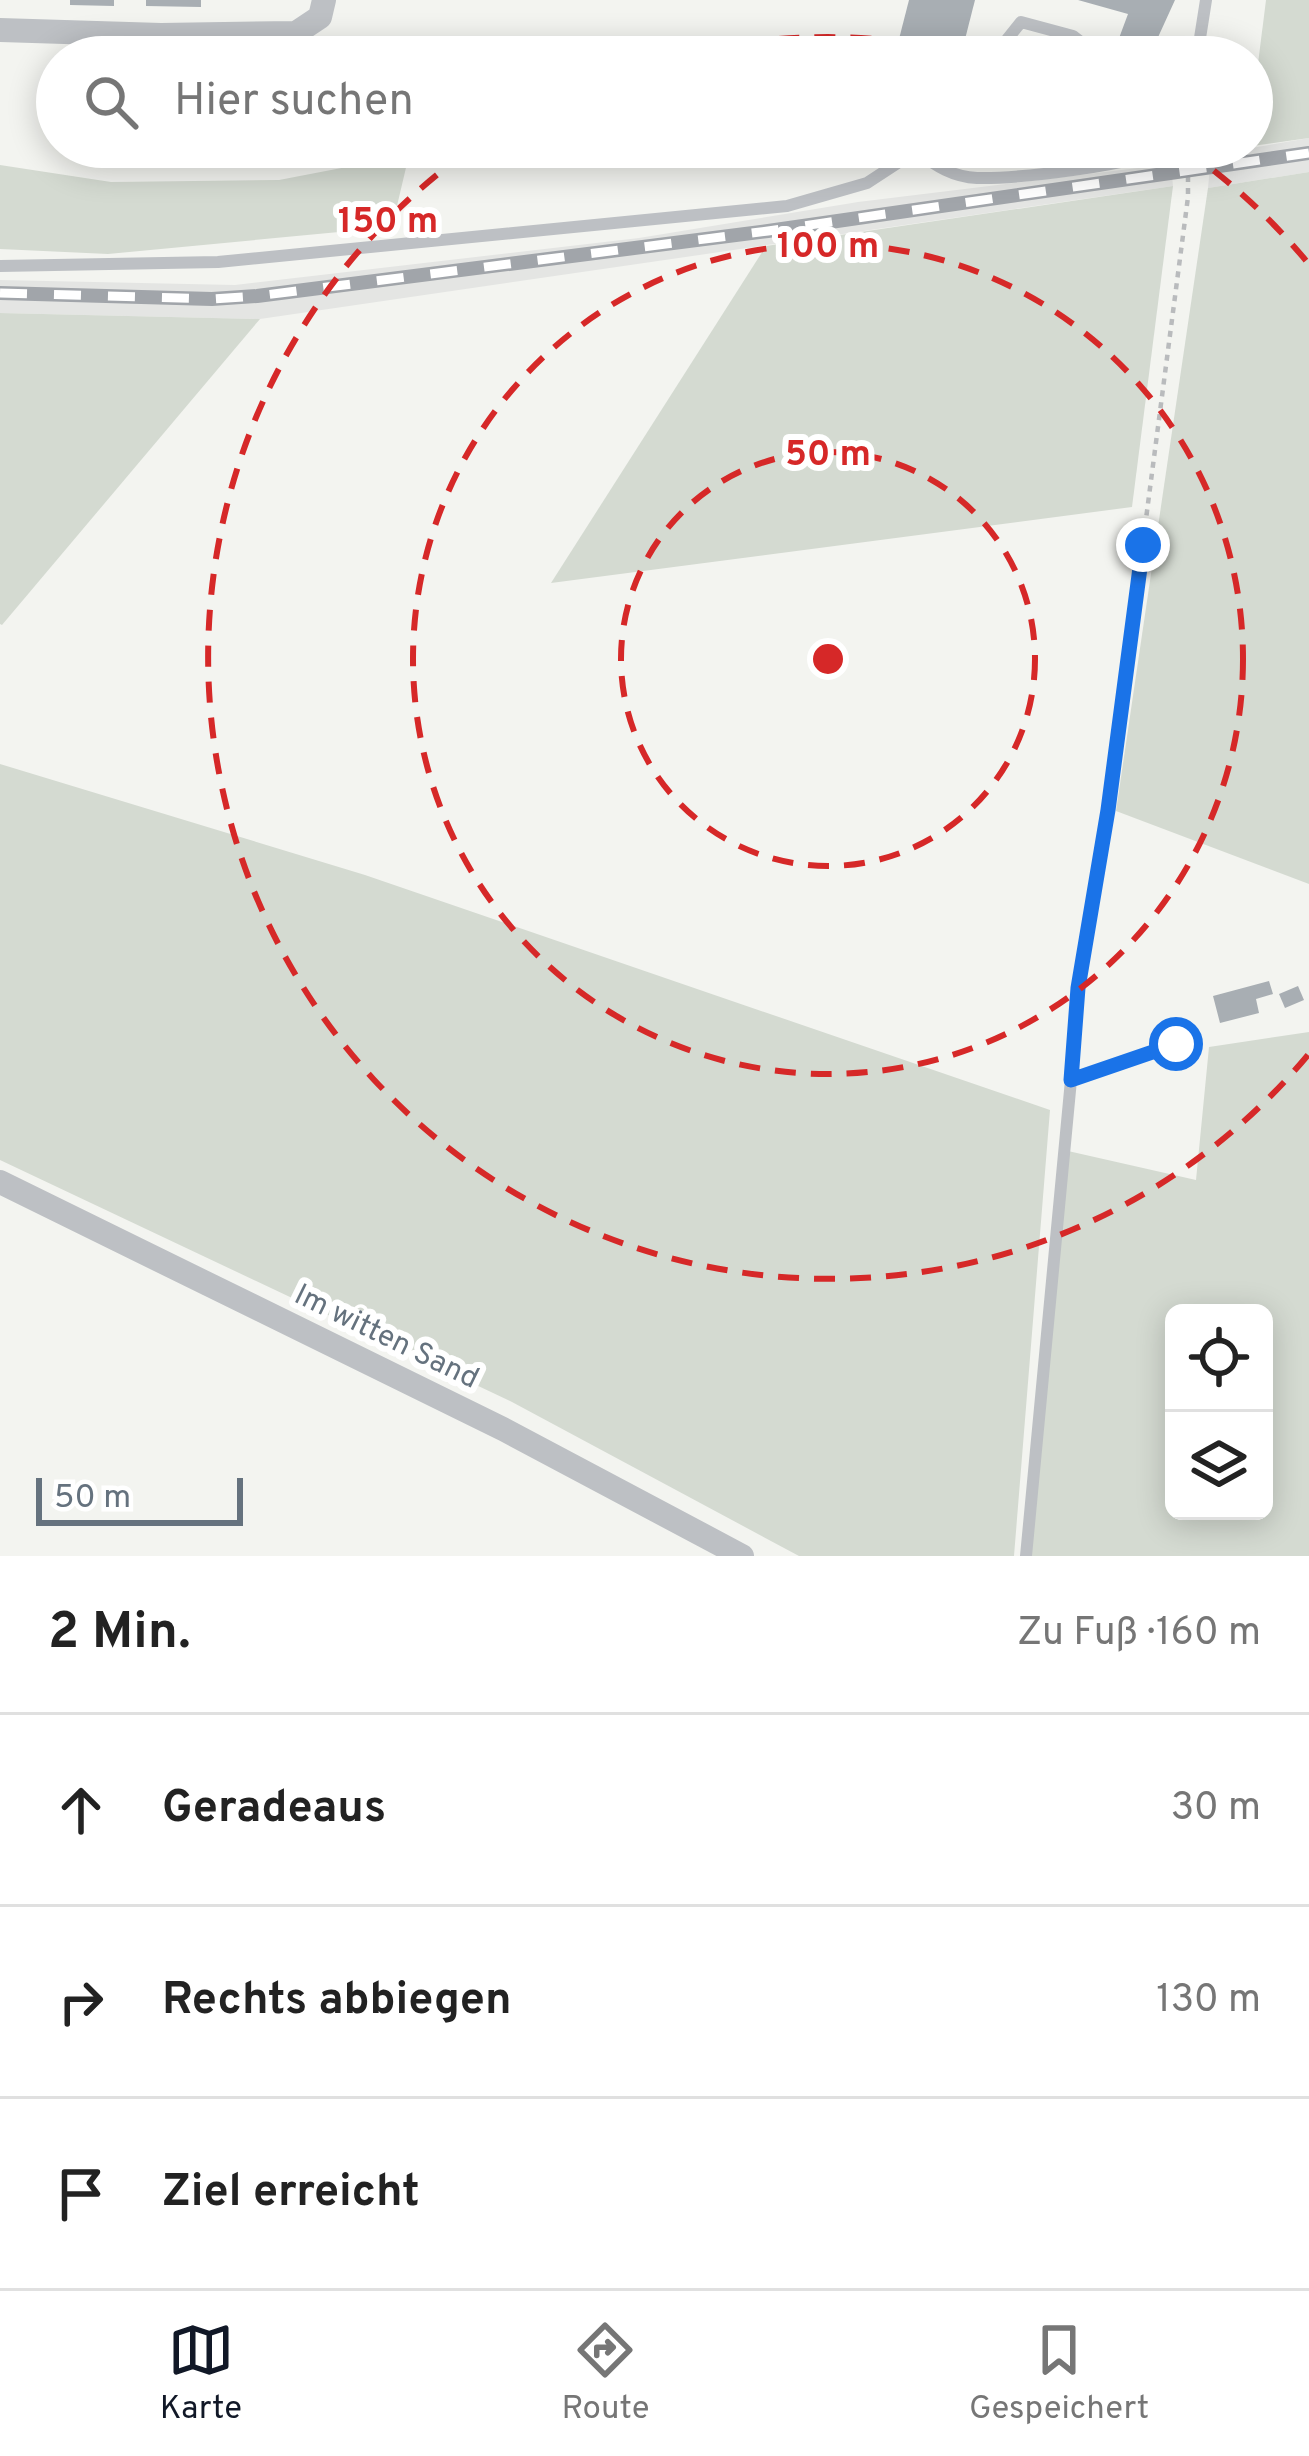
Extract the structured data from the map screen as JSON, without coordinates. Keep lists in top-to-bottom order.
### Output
{
  "streets": {
    "street": ["Im witten Sand"]
  },
  "scale_bar": "50 m",
  "page": {
    "search": "Hier suchen",
    "scale": "50 m",
    "heading": ["2 Min.", "Zu Fuß · 160 m"],
    "list": [
      ["Geradeaus", "30 m"],
      ["Rechts abbiegen", "130 m"],
      "Ziel erreicht"
    ],
    "nav": ["Karte", "Route", "Gespeichert"]
  },
  "rings": ["150 m", "100 m", "50 m"]
}
